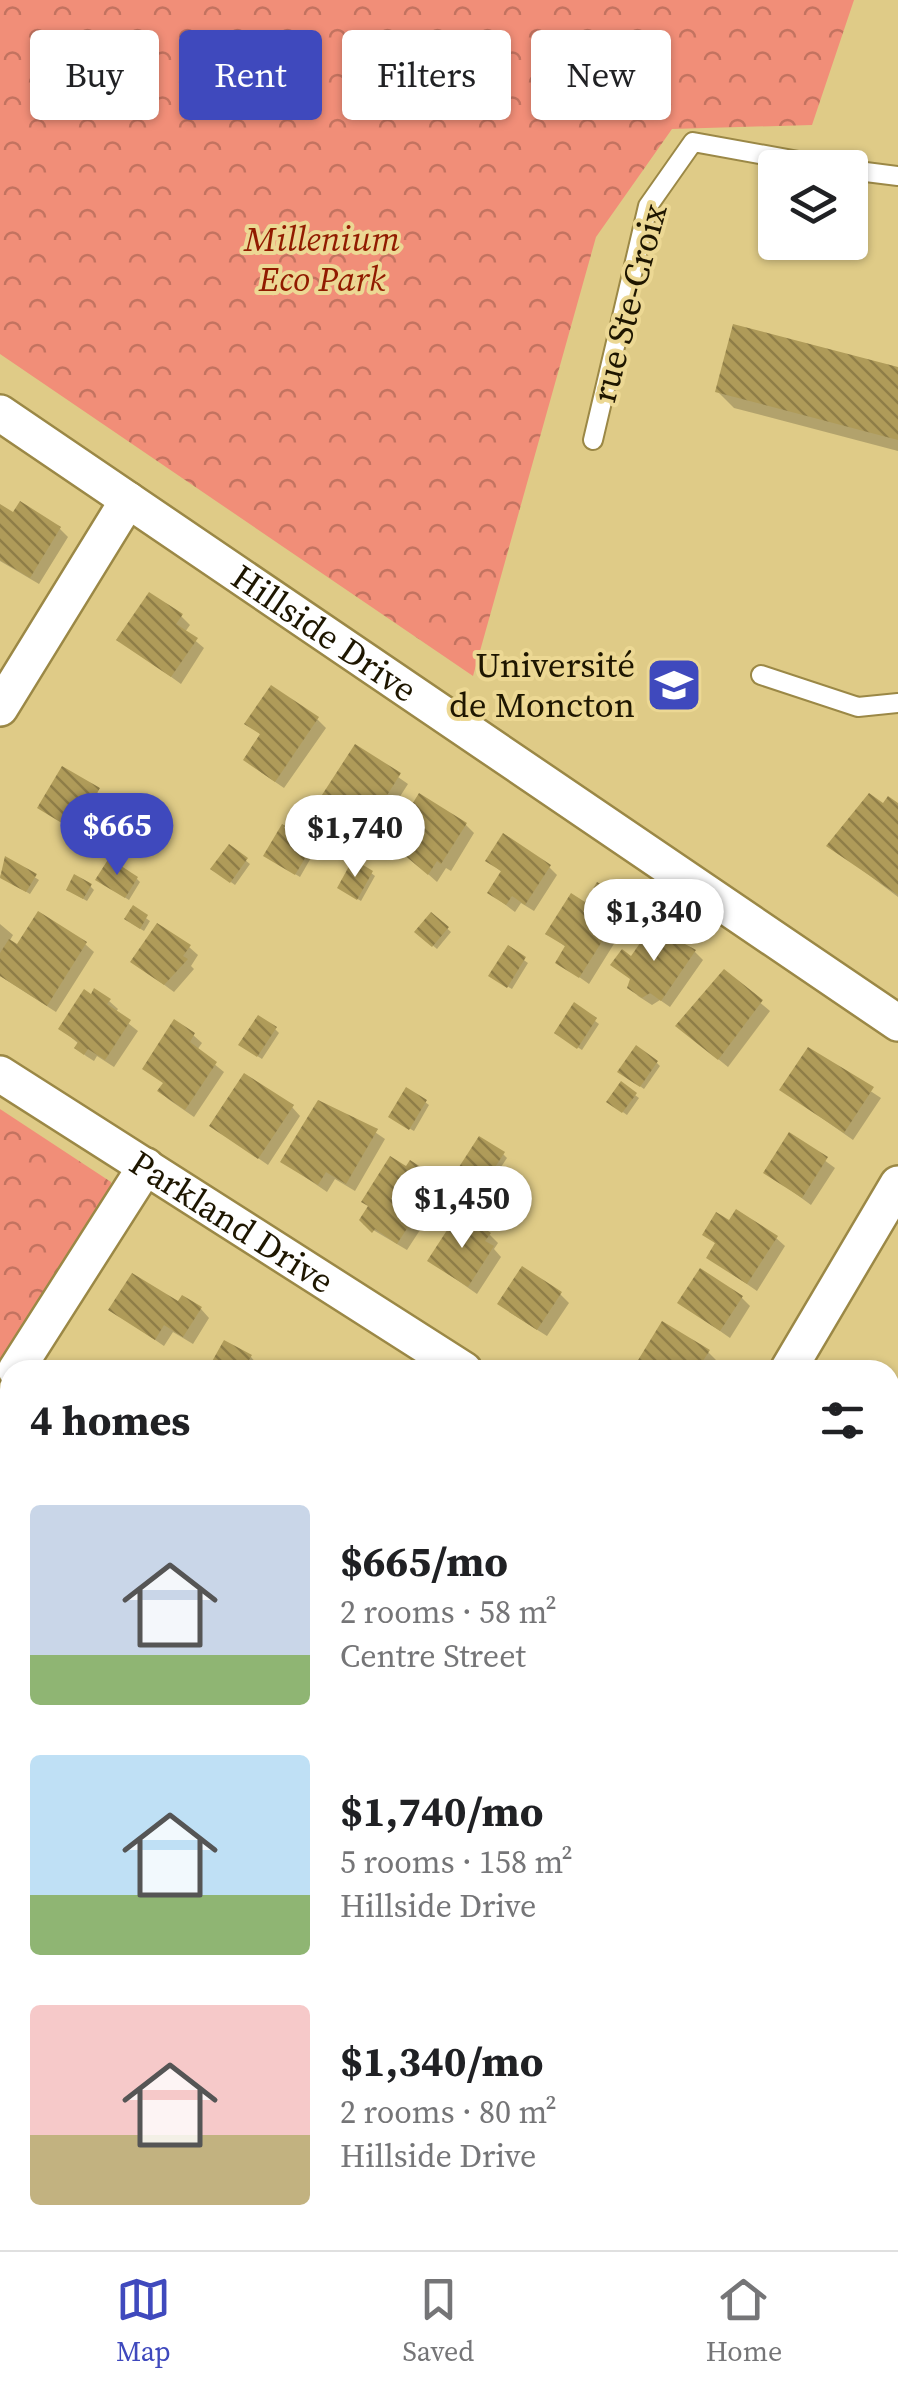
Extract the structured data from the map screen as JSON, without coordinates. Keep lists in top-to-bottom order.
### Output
{
  "streets": {
    "street": ["Hillside Drive", "Parkland Drive"],
    "lane": ["rue Ste-Croix"]
  },
  "parks": ["Millenium Eco Park"],
  "places": {
    "school or university": ["Université de Moncton"]
  },
  "page": {
    "chip": [
      "Buy",
      "Rent",
      "Filters",
      "New"
    ],
    "price": [
      "$665",
      "$1,740",
      "$1,340",
      "$1,450"
    ],
    "heading": "4 homes",
    "list": [
      {
        "name": "$665/mo",
        "note": "2 rooms · 58 m² · Centre Street"
      },
      {
        "name": "$1,740/mo",
        "note": "5 rooms · 158 m² · Hillside Drive"
      },
      {
        "name": "$1,340/mo",
        "note": "2 rooms · 80 m² · Hillside Drive"
      }
    ],
    "tabs": ["Map", "Saved", "Home"]
  }
}
